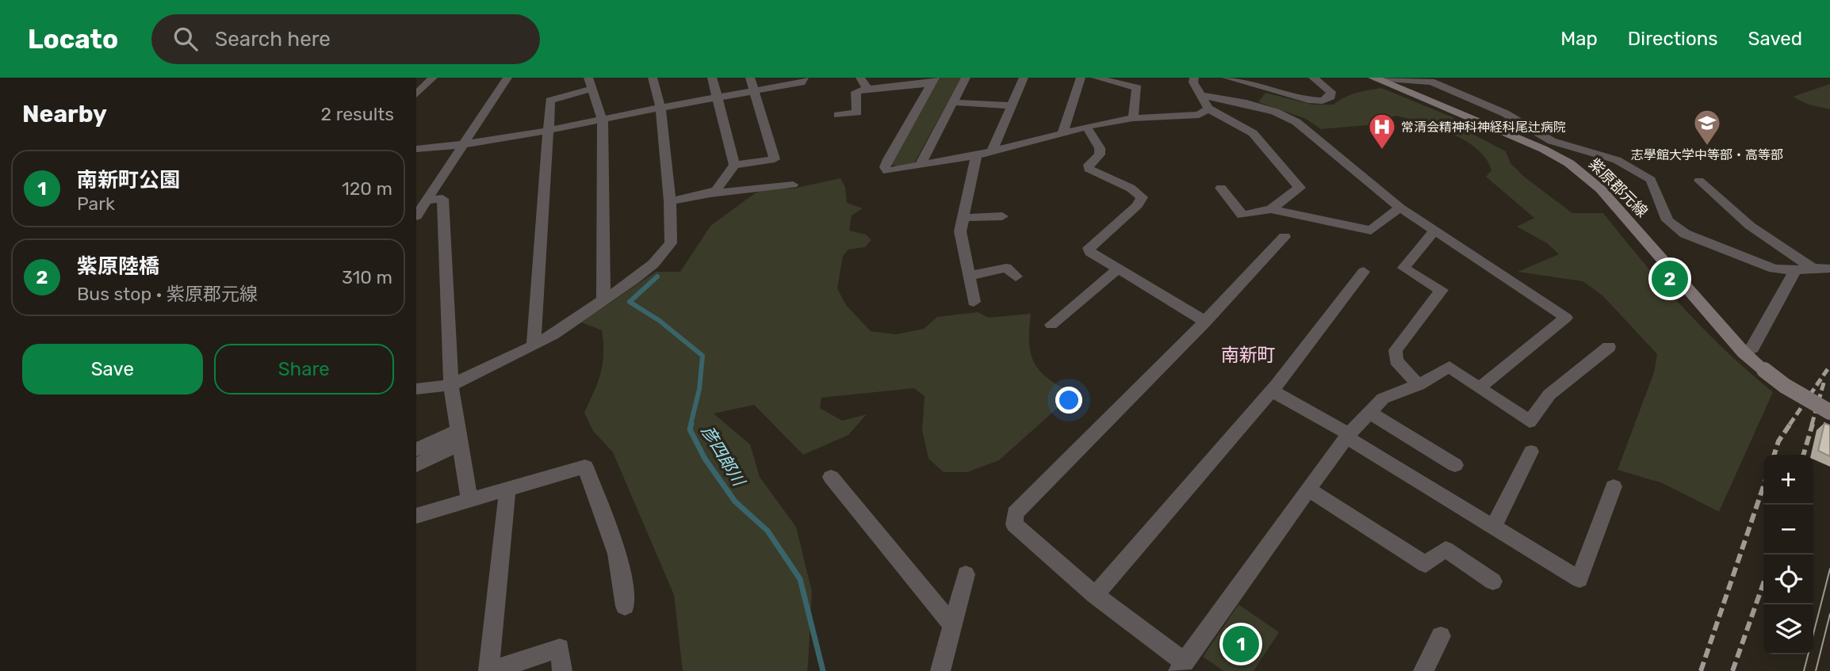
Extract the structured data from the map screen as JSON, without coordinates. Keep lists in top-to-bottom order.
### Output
{
  "streets": {
    "street": ["紫原郡元線"]
  },
  "districts": ["南新町"],
  "water": ["彦四郎川"],
  "places": {
    "school or university": ["志學館大学中等部・高等部"],
    "hospital": ["常清会精神科神経科尾辻病院"]
  },
  "page": {
    "header": "Locato",
    "search": "Search here",
    "nav": ["Map", "Directions", "Saved"],
    "heading": ["Nearby", "2 results"],
    "list": [
      {
        "mark": "1",
        "name": "南新町公園",
        "note": "Park",
        "value": "120 m"
      },
      {
        "mark": "2",
        "name": "紫原陸橋",
        "note": "Bus stop · 紫原郡元線",
        "value": "310 m"
      }
    ],
    "pins": ["2", "1"],
    "buttons": ["Save", "Share"],
    "map_buttons": ["+", "−"]
  }
}
